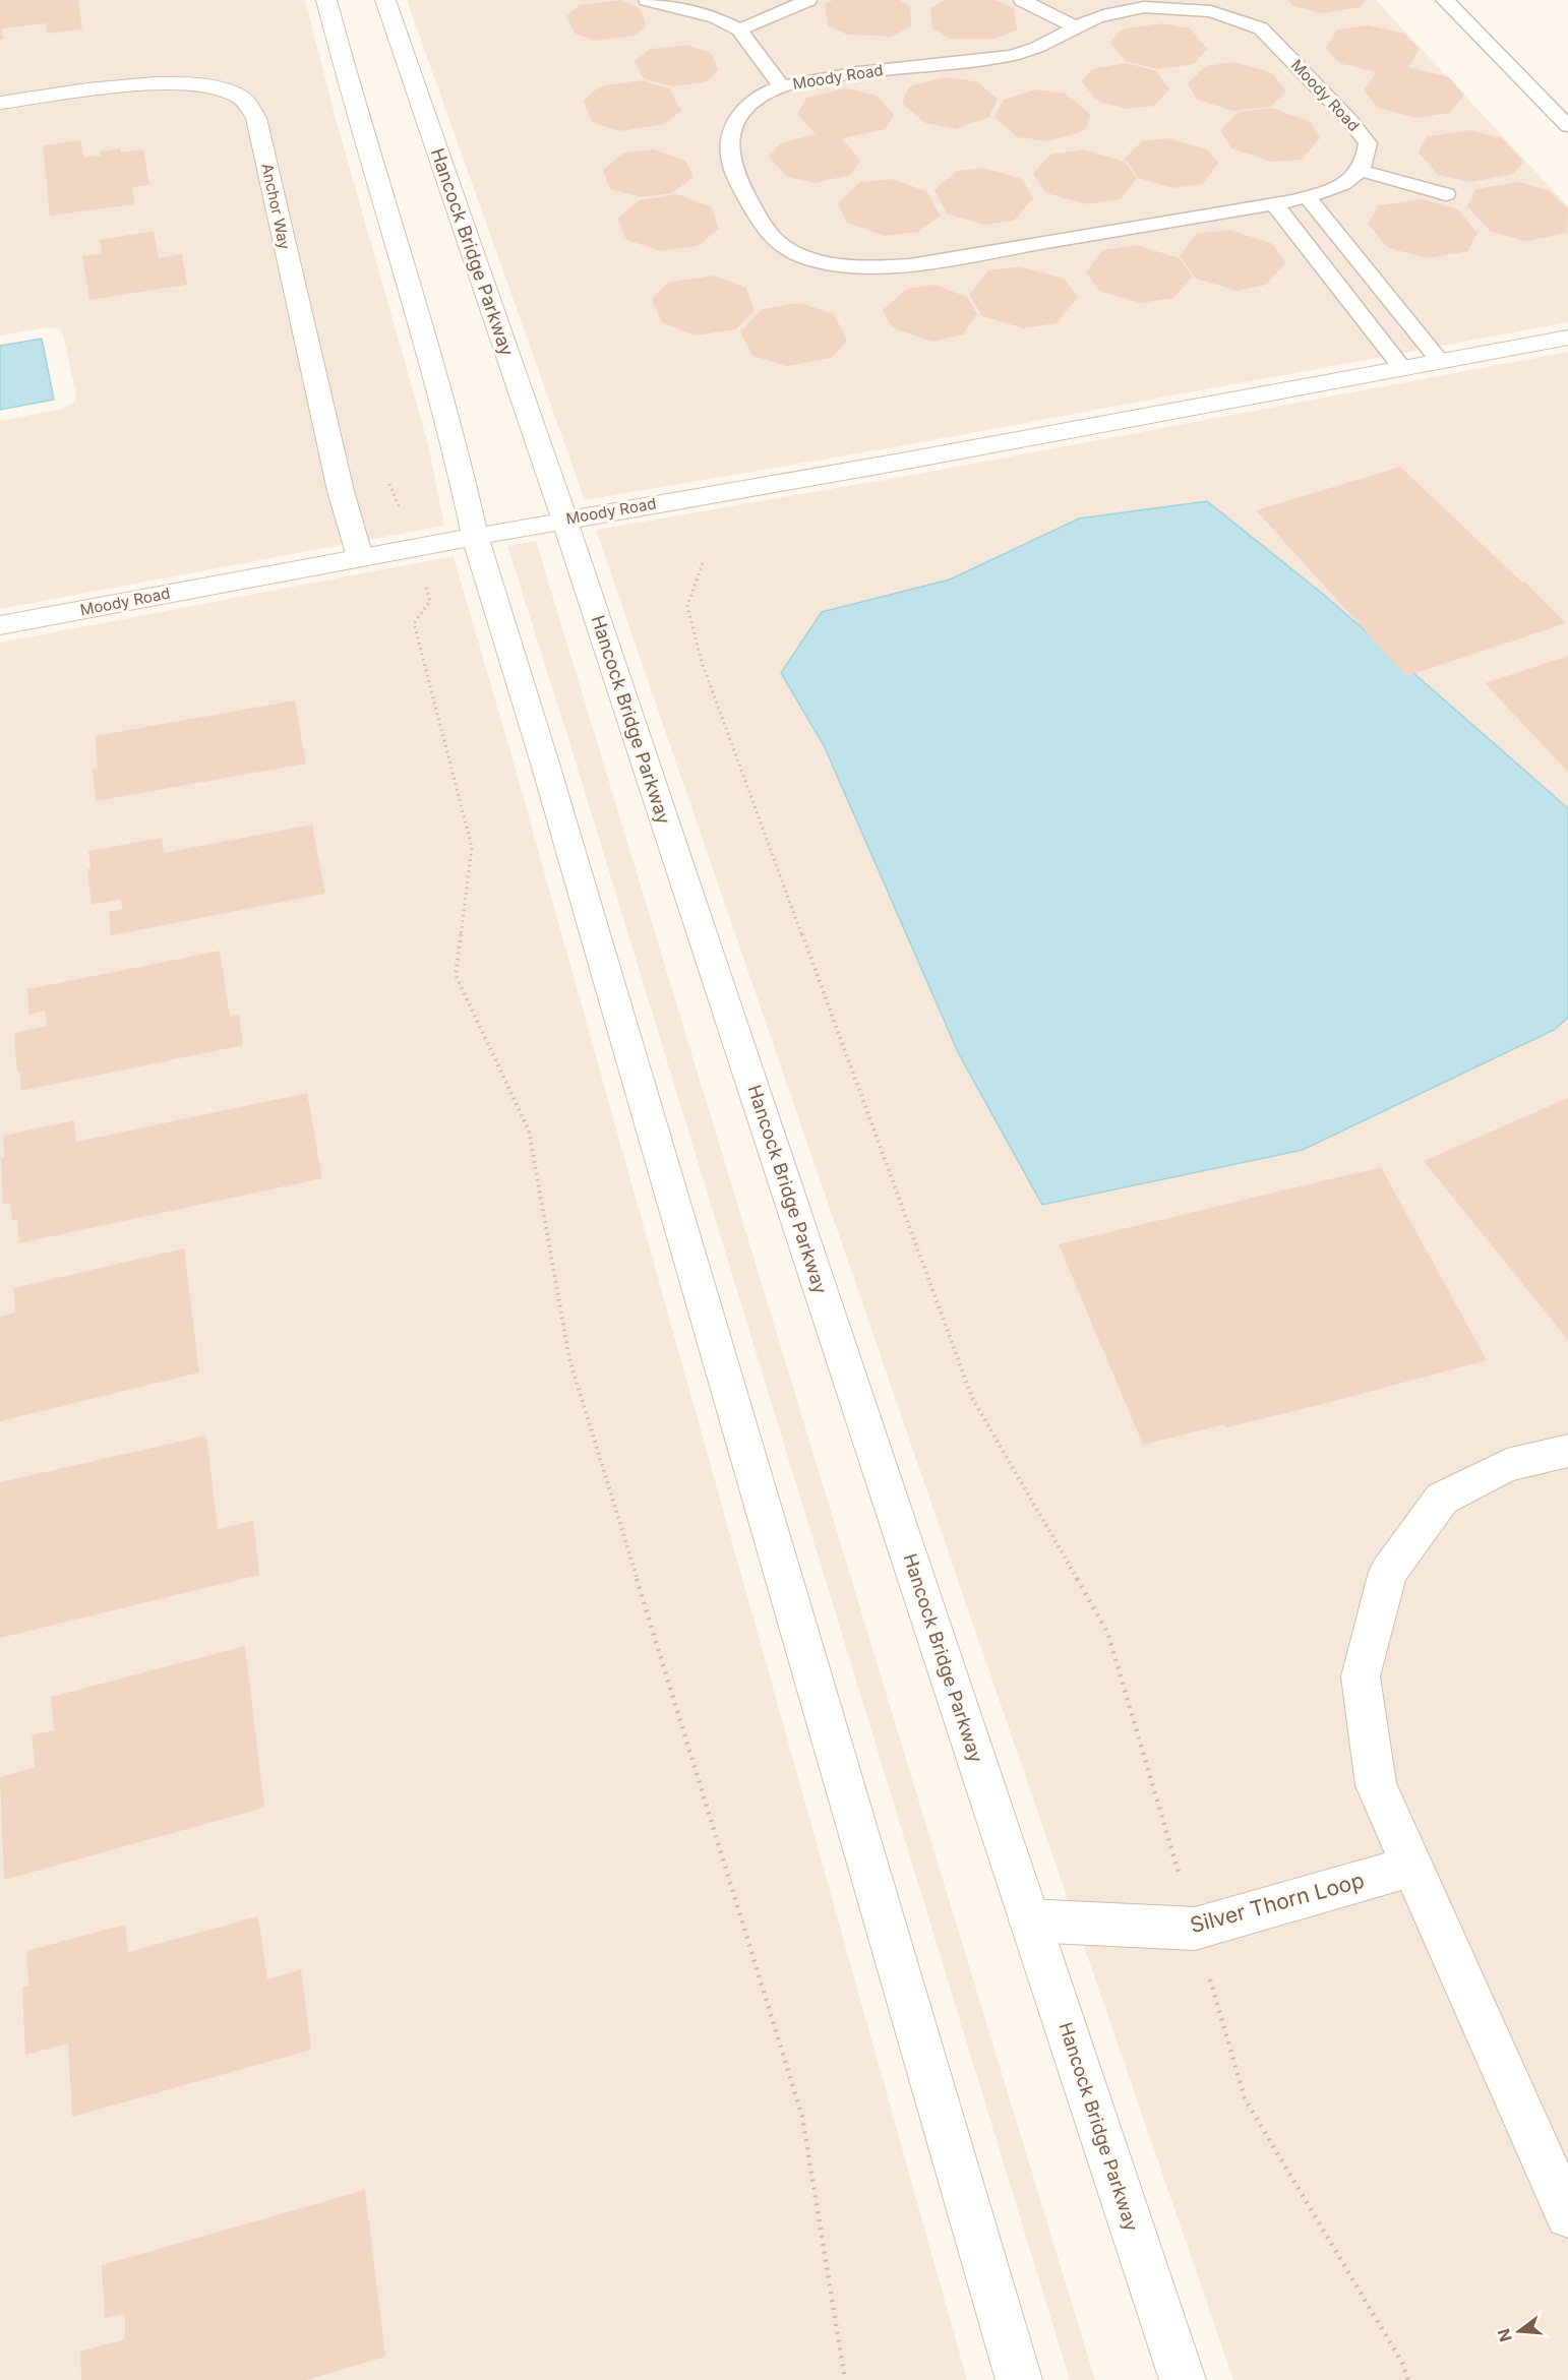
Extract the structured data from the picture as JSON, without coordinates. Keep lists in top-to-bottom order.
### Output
{
  "streets": {
    "main road": [
      "Moody Road",
      "Anchor Way",
      "Hancock Bridge Parkway",
      "Silver Thorn Loop"
    ]
  },
  "crossings": [
    ["Moody Road", "Anchor Way"],
    ["Moody Road", "Hancock Bridge Parkway"],
    ["Hancock Bridge Parkway", "Silver Thorn Loop"]
  ],
  "north": "left"
}
